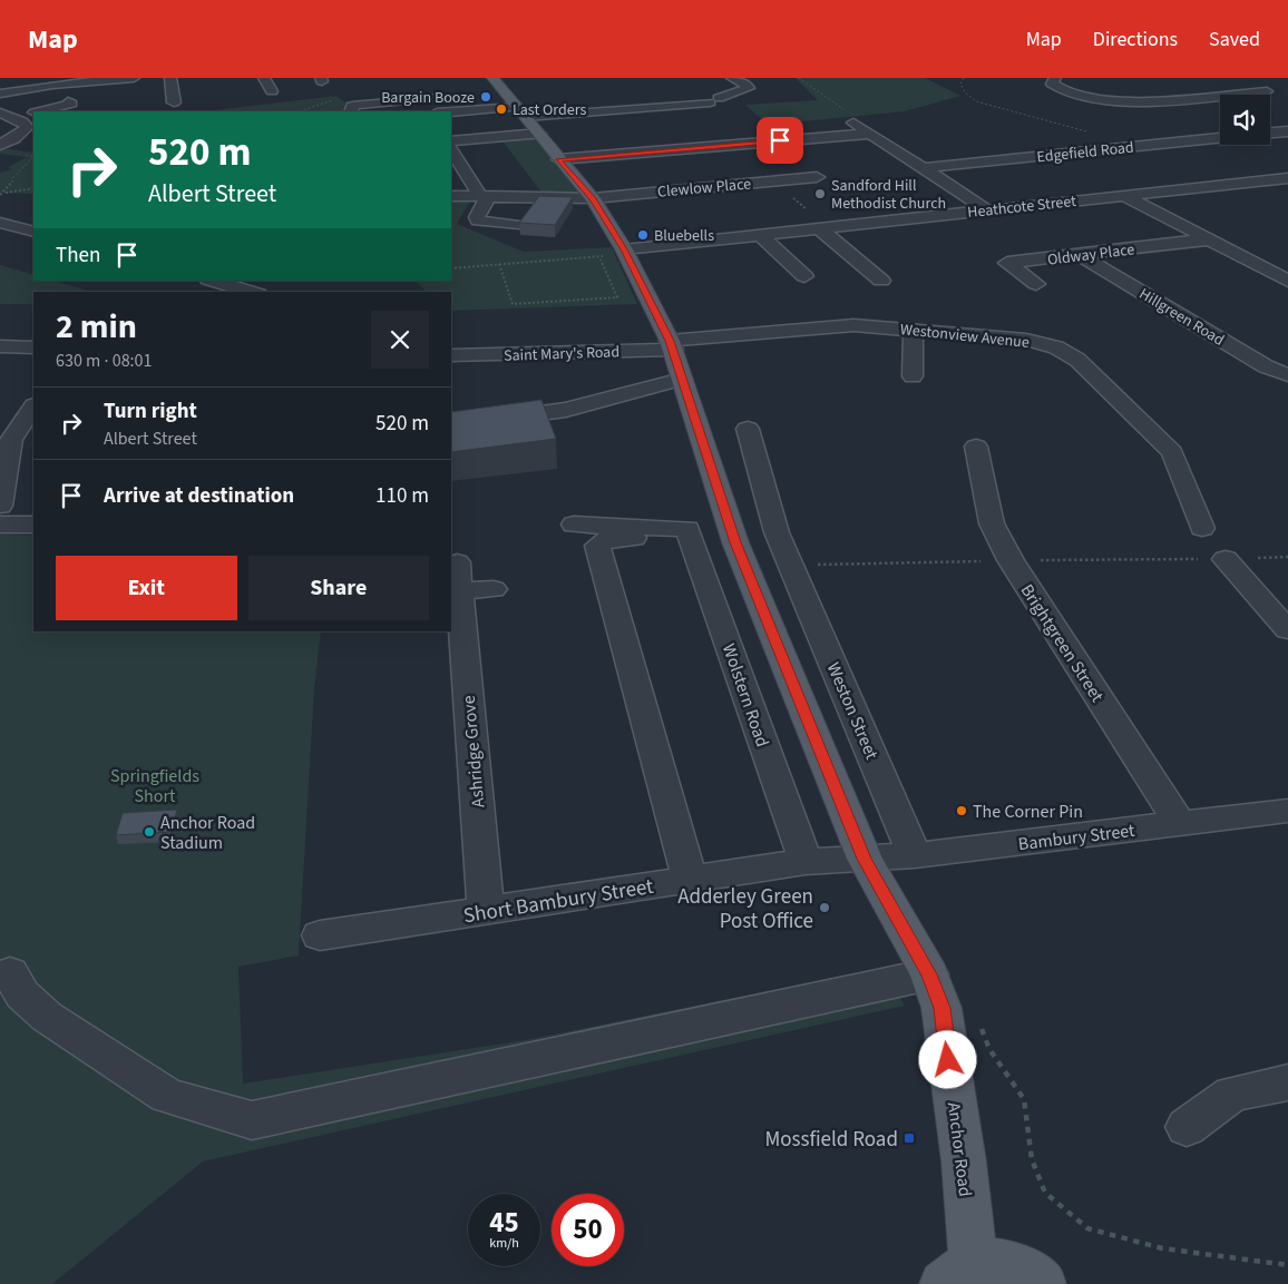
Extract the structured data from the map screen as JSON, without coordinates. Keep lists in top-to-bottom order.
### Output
{
  "streets": {
    "main road": ["Anchor Road"],
    "street": [
      "Edgefield Road",
      "Clewlow Place",
      "Heathcote Street",
      "Oldway Place",
      "Hillgreen Road",
      "Westonview Avenue",
      "Saint Mary's Road",
      "Brightgreen Street",
      "Wolstern Road",
      "Weston Street",
      "Ashridge Grove",
      "Bambury Street",
      "Short Bambury Street"
    ]
  },
  "crossings": [
    ["Clewlow Place", "Anchor Road"],
    ["Heathcote Street", "Anchor Road"],
    ["Oldway Place", "Hillgreen Road"],
    ["Westonview Avenue", "Saint Mary's Road"],
    ["Westonview Avenue", "Anchor Road"],
    ["Saint Mary's Road", "Anchor Road"],
    ["Brightgreen Street", "Bambury Street"],
    ["Wolstern Road", "Short Bambury Street"],
    ["Weston Street", "Bambury Street"],
    ["Ashridge Grove", "Short Bambury Street"],
    ["Bambury Street", "Short Bambury Street"],
    ["Bambury Street", "Anchor Road"],
    ["Short Bambury Street", "Anchor Road"]
  ],
  "parks": ["Springfields Short"],
  "places": {
    "other": [
      "Bargain Booze",
      "Last Orders",
      "Sandford Hill Methodist Church",
      "Bluebells",
      "The Corner Pin",
      "Anchor Road Stadium",
      "Adderley Green Post Office"
    ],
    "transit": ["Mossfield Road"]
  },
  "page": {
    "header": "Map",
    "nav": ["Map", "Directions", "Saved"],
    "turn": ["520 m", "Albert Street"],
    "then": "Then",
    "heading": ["2 min", "630 m · 08:01"],
    "list": [
      {
        "name": "Turn right",
        "note": "Albert Street",
        "value": "520 m"
      },
      {
        "name": "Arrive at destination",
        "value": "110 m"
      }
    ],
    "buttons": ["Exit", "Share"],
    "speed": "45 km/h",
    "limit": "50"
  }
}
